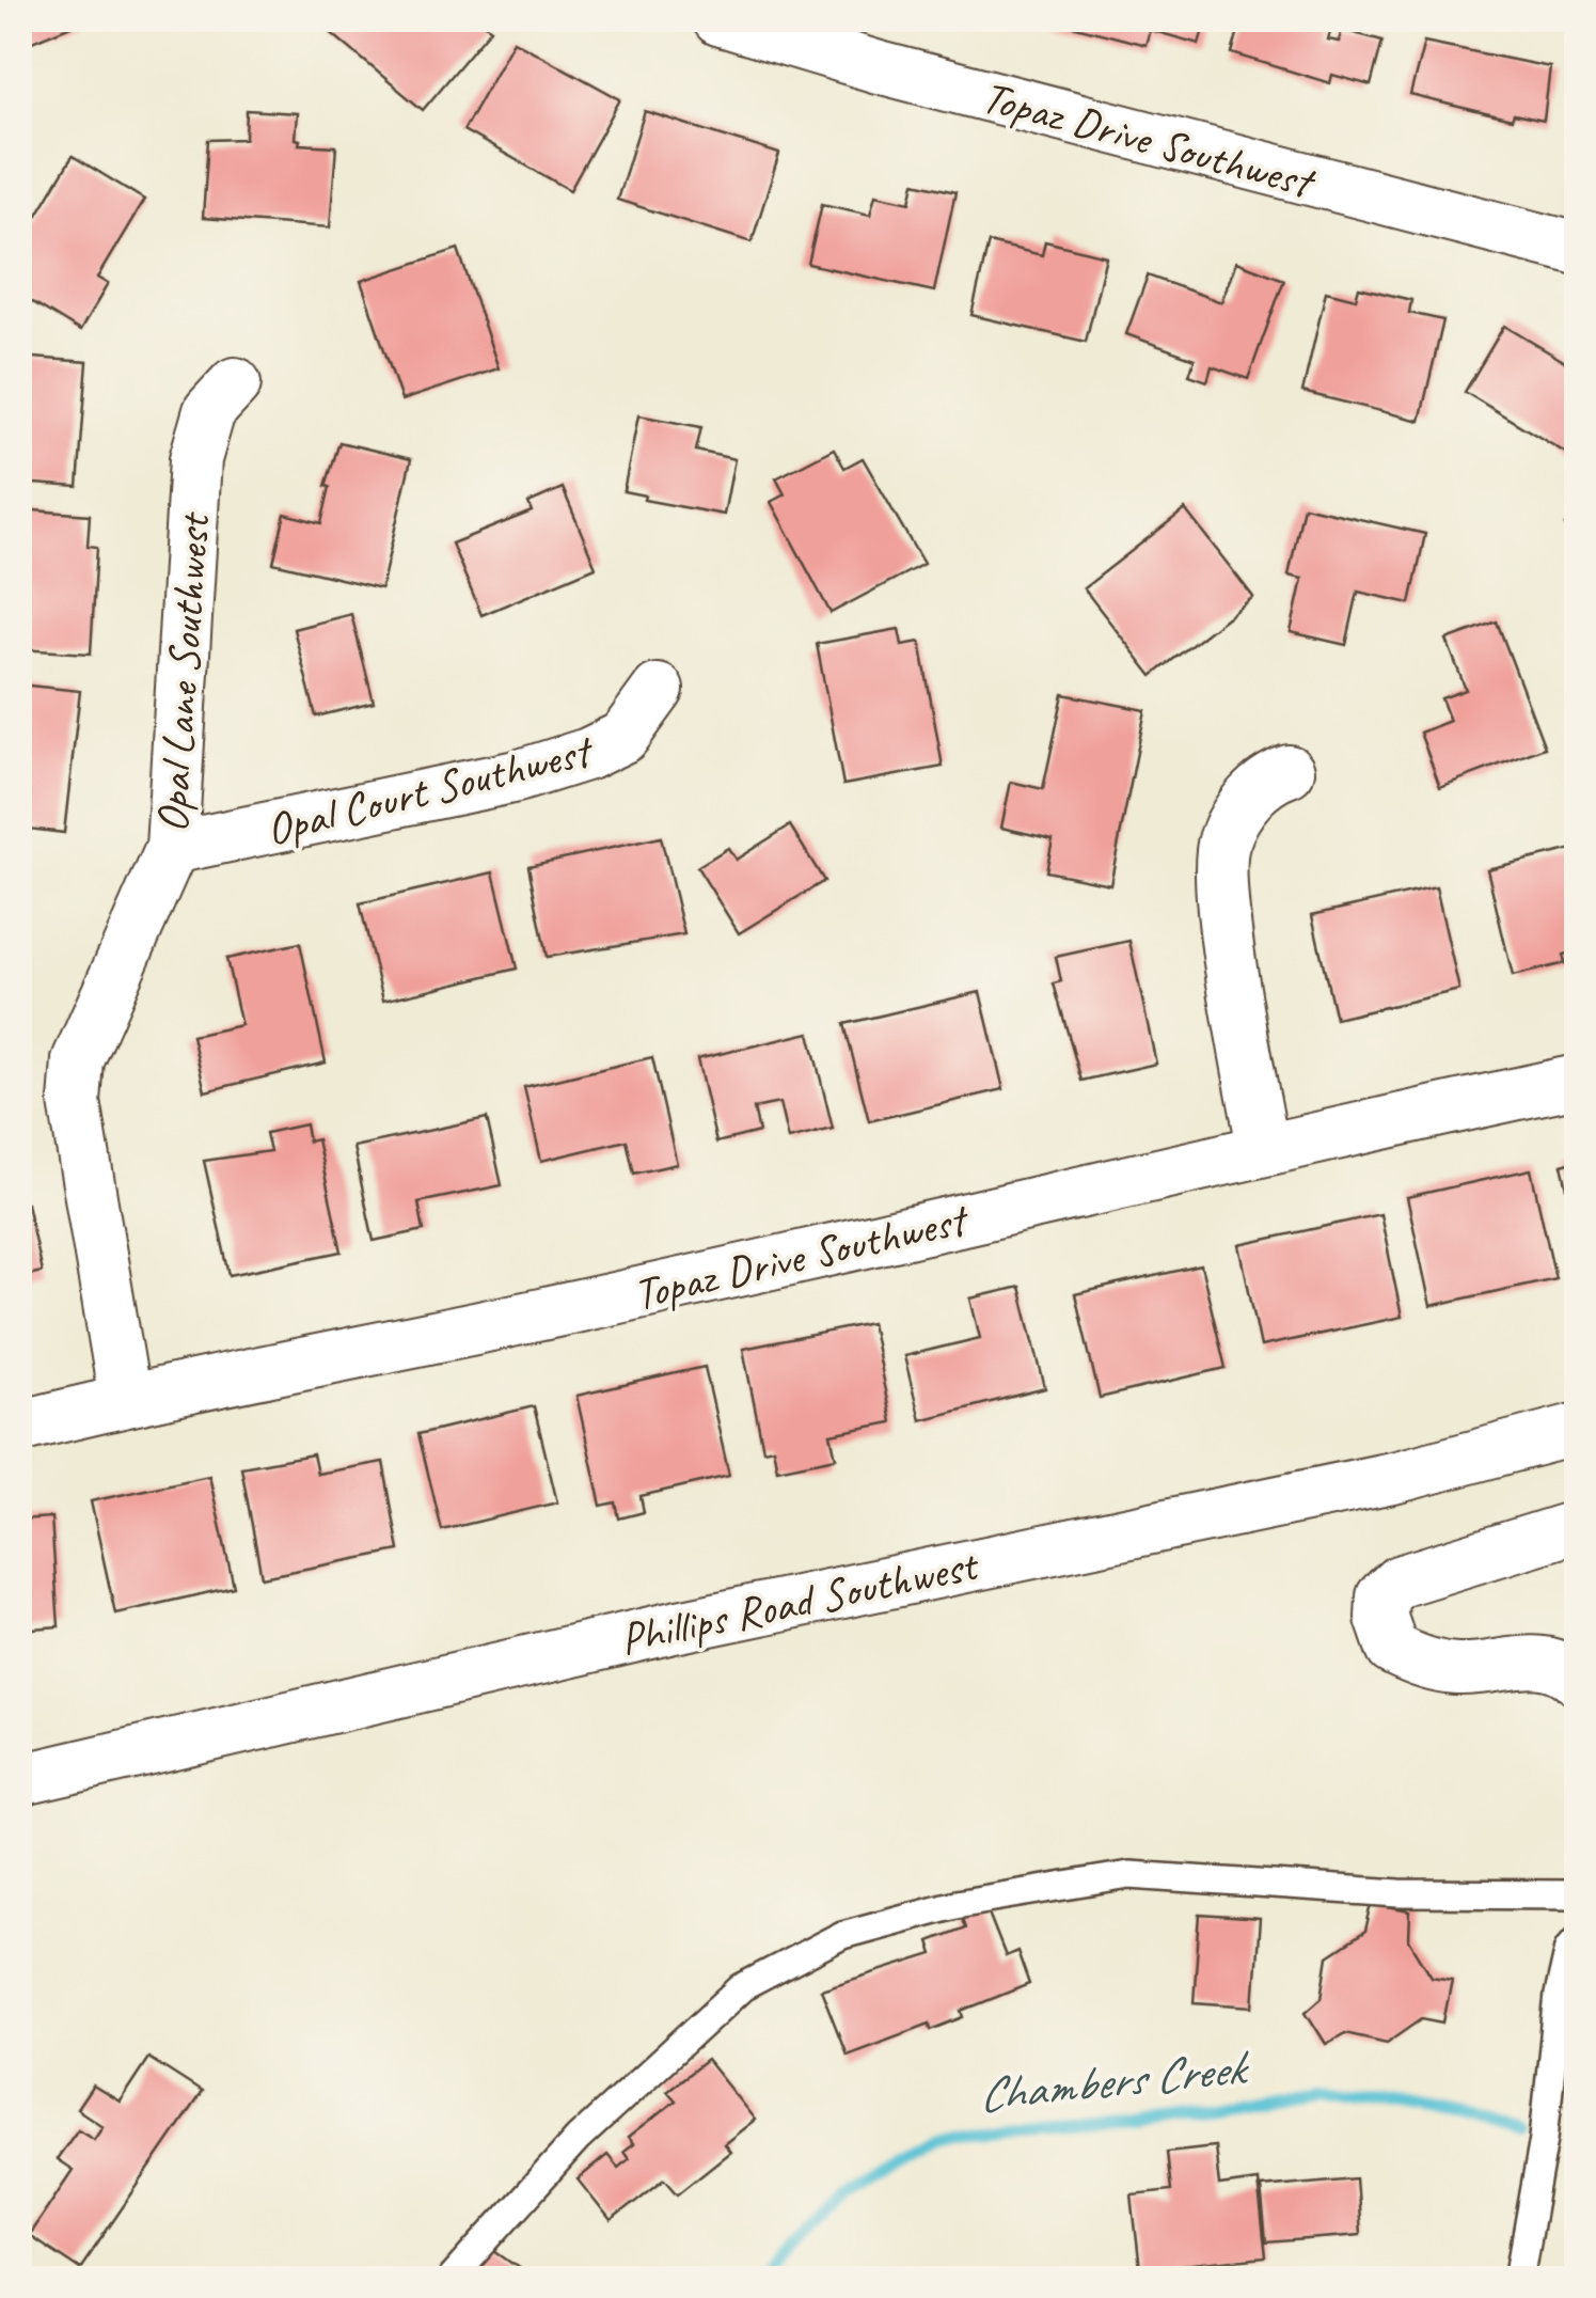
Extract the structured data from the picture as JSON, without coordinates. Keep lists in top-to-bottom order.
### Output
{
  "streets": {
    "street": [
      "Topaz Drive Southwest",
      "Opal Lane Southwest",
      "Opal Court Southwest",
      "Phillips Road Southwest"
    ]
  },
  "crossings": [
    ["Topaz Drive Southwest", "Opal Lane Southwest"],
    ["Opal Lane Southwest", "Opal Court Southwest"]
  ],
  "water": ["Chambers Creek"]
}
